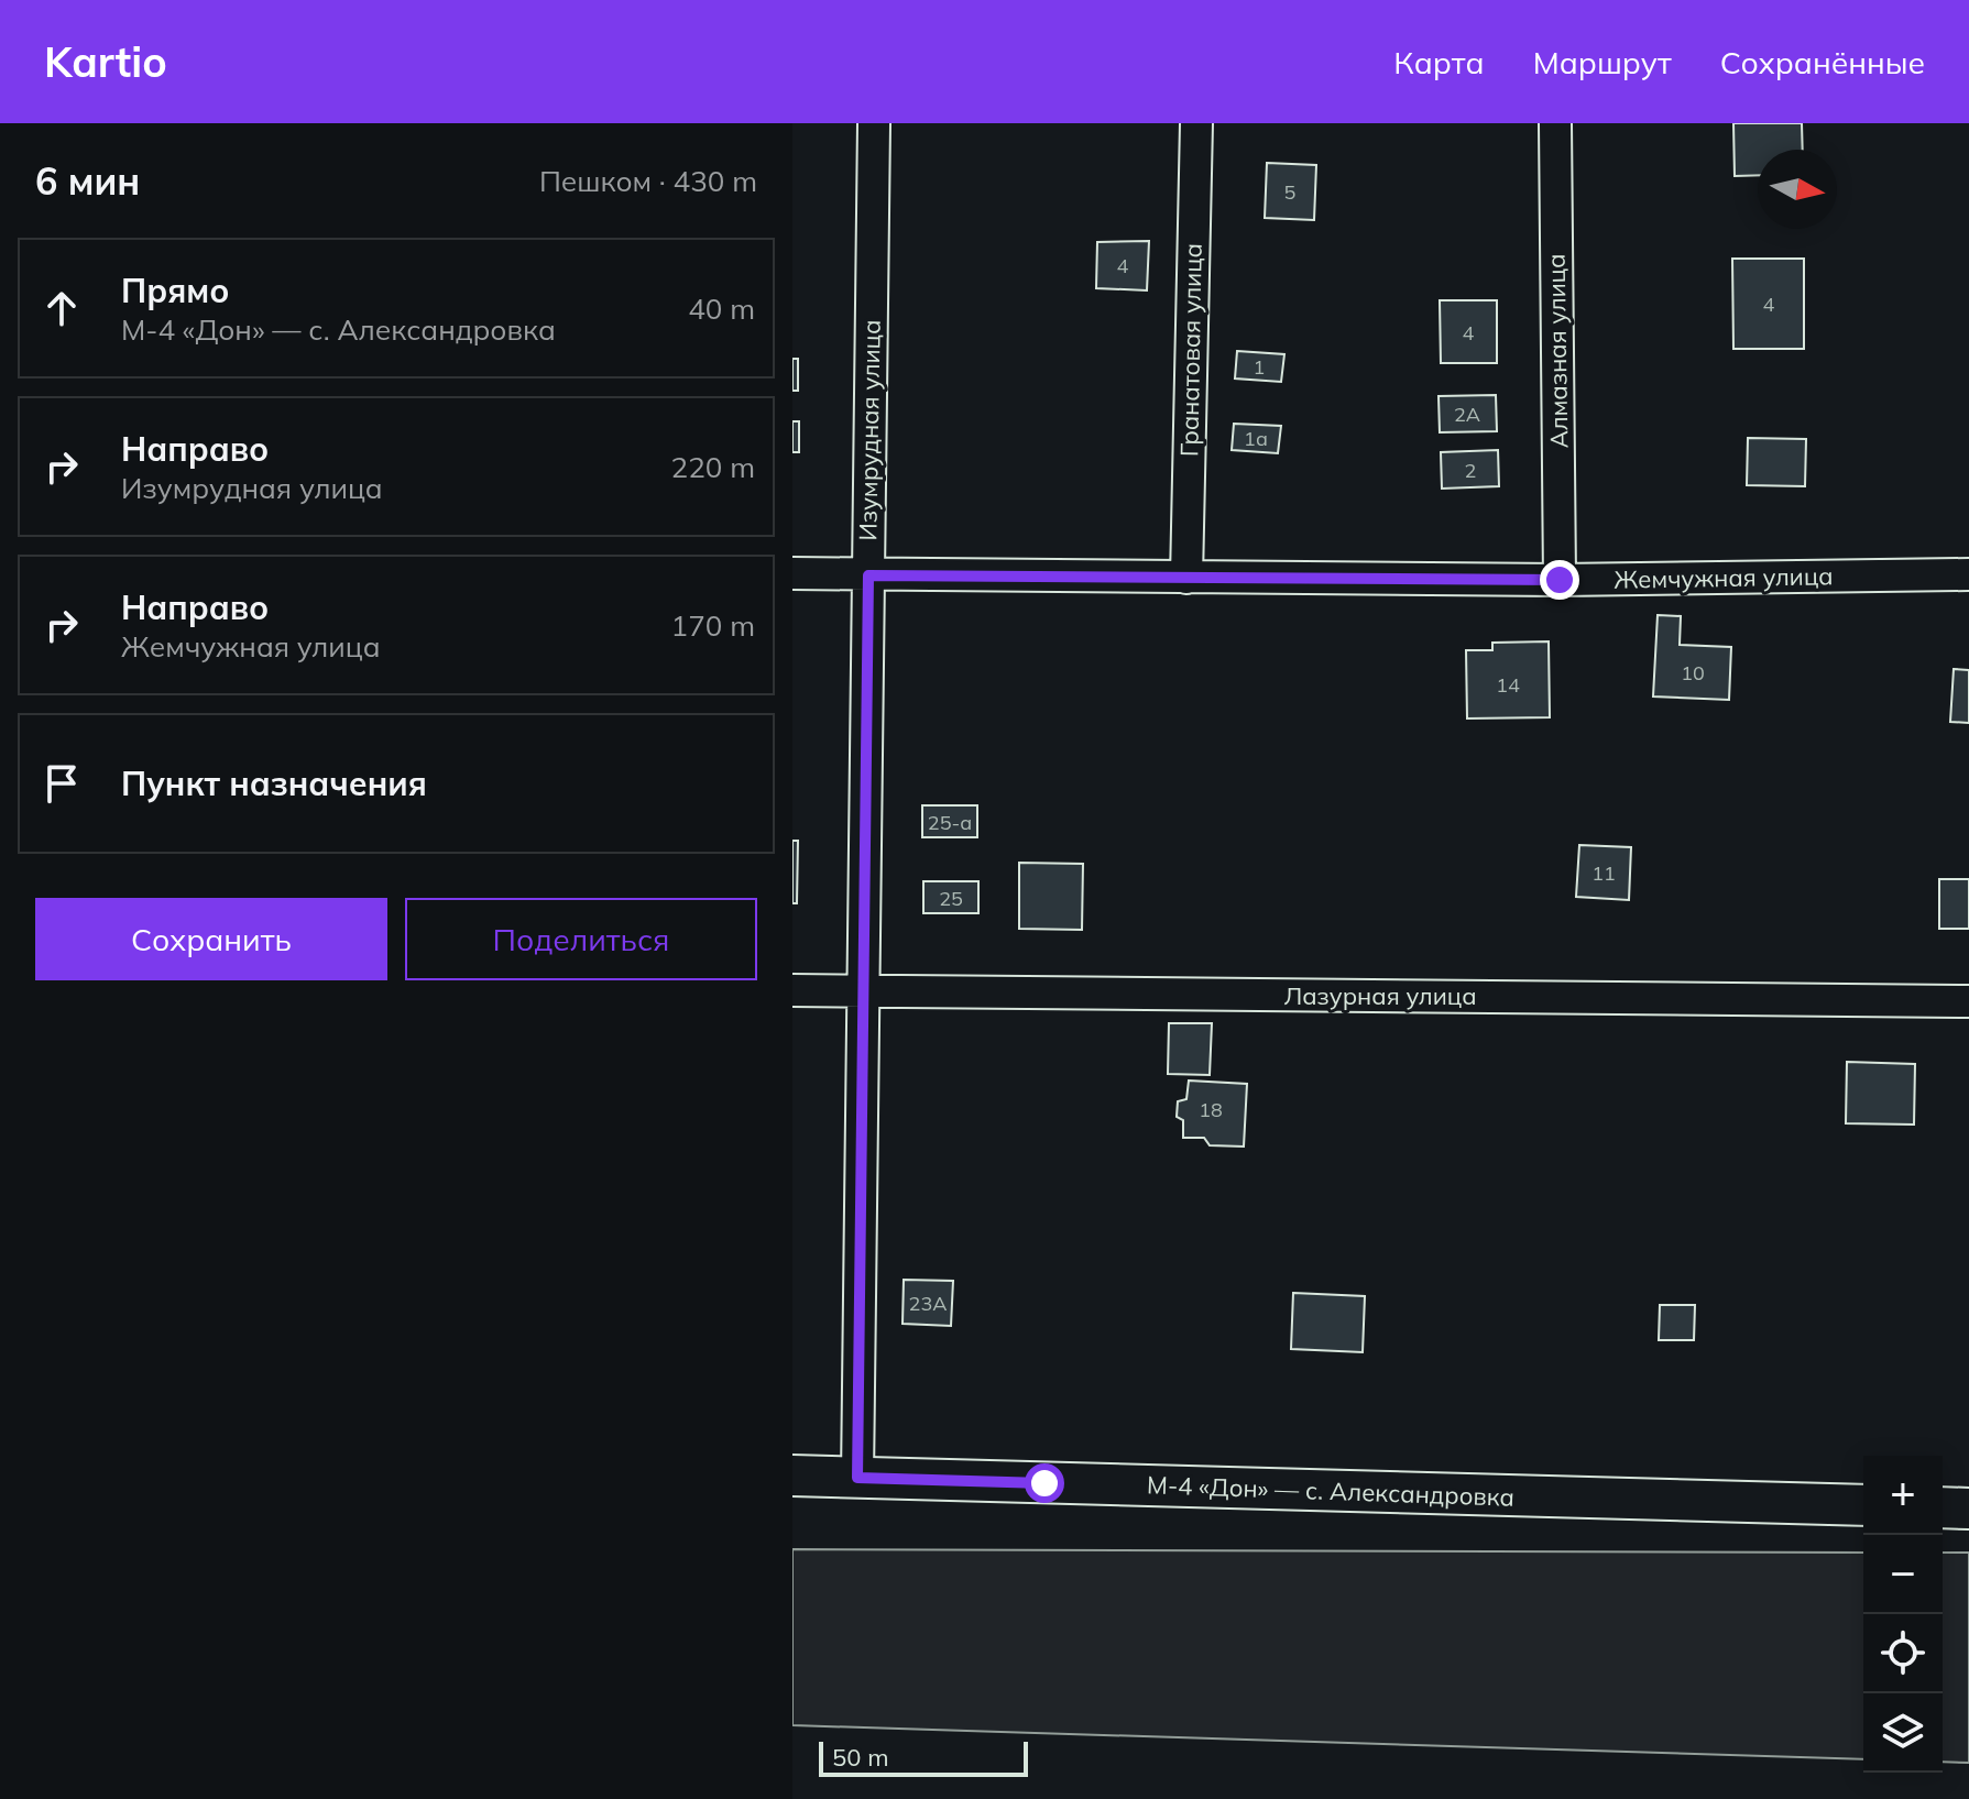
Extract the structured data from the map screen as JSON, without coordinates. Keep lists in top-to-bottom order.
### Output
{
  "streets": {
    "main road": ["М-4 «Дон» — с. Александровка"],
    "street": [
      "Гранатовая улица",
      "Алмазная улица",
      "Изумрудная улица",
      "Жемчужная улица",
      "Лазурная улица"
    ]
  },
  "crossings": [
    ["Гранатовая улица", "Жемчужная улица"],
    ["Алмазная улица", "Жемчужная улица"],
    ["Изумрудная улица", "Жемчужная улица"],
    ["Изумрудная улица", "Лазурная улица"],
    ["Изумрудная улица", "М-4 «Дон» — с. Александровка"]
  ],
  "house_numbers": [
    "5",
    "4",
    "4",
    "4",
    "1",
    "2А",
    "1а",
    "2",
    "10",
    "14",
    "25-а",
    "11",
    "25",
    "18",
    "23А"
  ],
  "scale_bar": "50 m",
  "north": "right",
  "page": {
    "header": "Kartio",
    "nav": ["Карта", "Маршрут", "Сохранённые"],
    "heading": ["6 мин", "Пешком · 430 m"],
    "list": [
      ["Прямо", "М-4 «Дон» — с. Александровка", "40 m"],
      ["Направо", "Изумрудная улица", "220 m"],
      ["Направо", "Жемчужная улица", "170 m"],
      "Пункт назначения"
    ],
    "buttons": ["Сохранить", "Поделиться"],
    "map_buttons": ["+", "−"],
    "scale": "50 m"
  }
}
